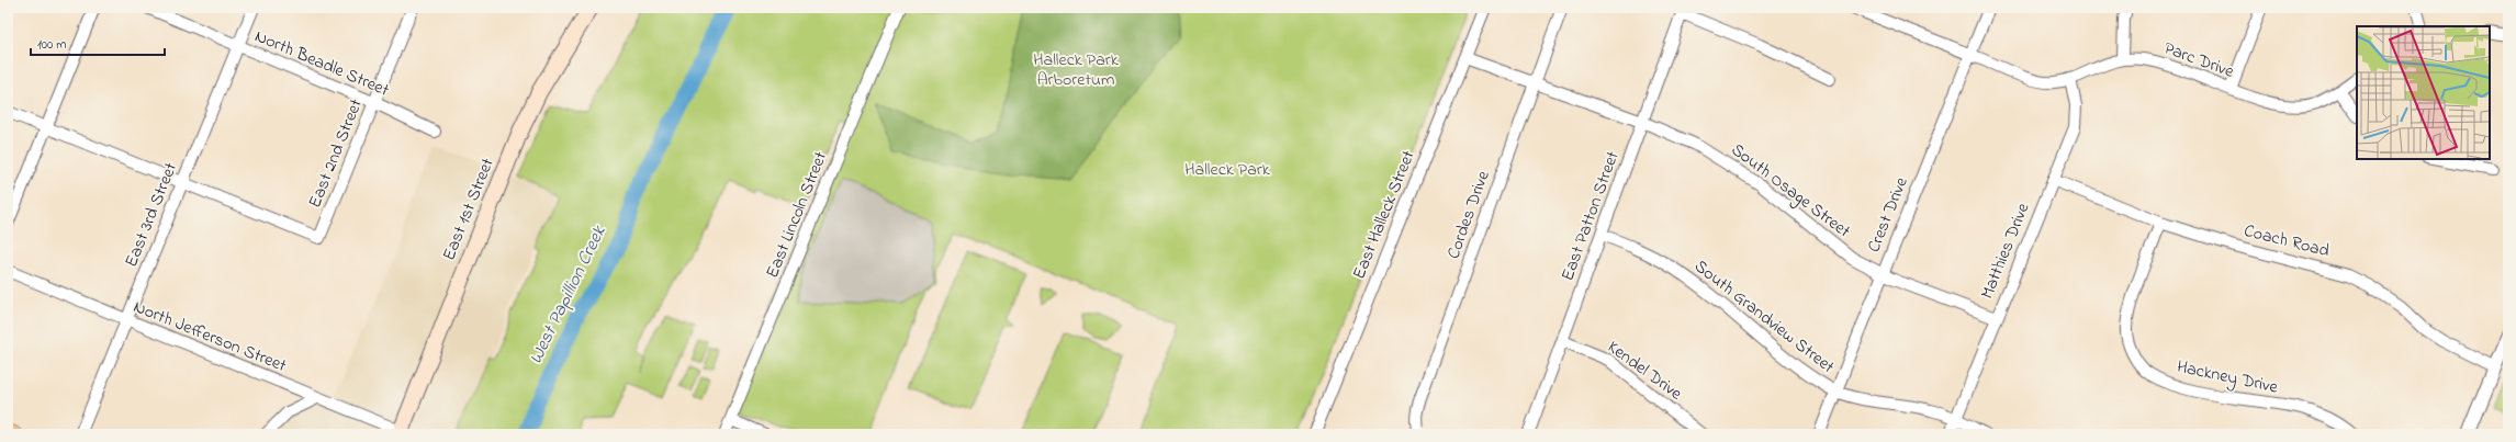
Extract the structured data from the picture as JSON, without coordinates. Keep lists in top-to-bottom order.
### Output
{
  "streets": {
    "main road": ["East 1st Street"],
    "street": [
      "Parc Drive",
      "North Beadle Street",
      "East 2nd Street",
      "South Osage Street",
      "East 3rd Street",
      "East Lincoln Street",
      "East Halleck Street",
      "Cordes Drive",
      "Crest Drive",
      "East Patton Street",
      "Coach Road",
      "Matthies Drive",
      "South Grandview Street",
      "North Jefferson Street",
      "Kendel Drive",
      "Hackney Drive"
    ]
  },
  "crossings": [
    ["Parc Drive", "Crest Drive"],
    ["Parc Drive", "Matthies Drive"],
    ["North Beadle Street", "East 2nd Street"],
    ["North Beadle Street", "East 3rd Street"],
    ["East 2nd Street", "East 3rd Street"],
    ["South Osage Street", "East Halleck Street"],
    ["South Osage Street", "Cordes Drive"],
    ["South Osage Street", "Crest Drive"],
    ["South Osage Street", "East Patton Street"],
    ["South Osage Street", "Matthies Drive"],
    ["East 1st Street", "North Jefferson Street"],
    ["East 3rd Street", "North Jefferson Street"],
    ["Crest Drive", "South Grandview Street"],
    ["East Patton Street", "South Grandview Street"],
    ["East Patton Street", "Kendel Drive"],
    ["Coach Road", "Matthies Drive"],
    ["Coach Road", "Hackney Drive"],
    ["Matthies Drive", "South Grandview Street"]
  ],
  "water": ["West Papillion Creek"],
  "parks": ["Halleck Park Arboretum", "Halleck Park"],
  "scale_bar": "100 m"
}
